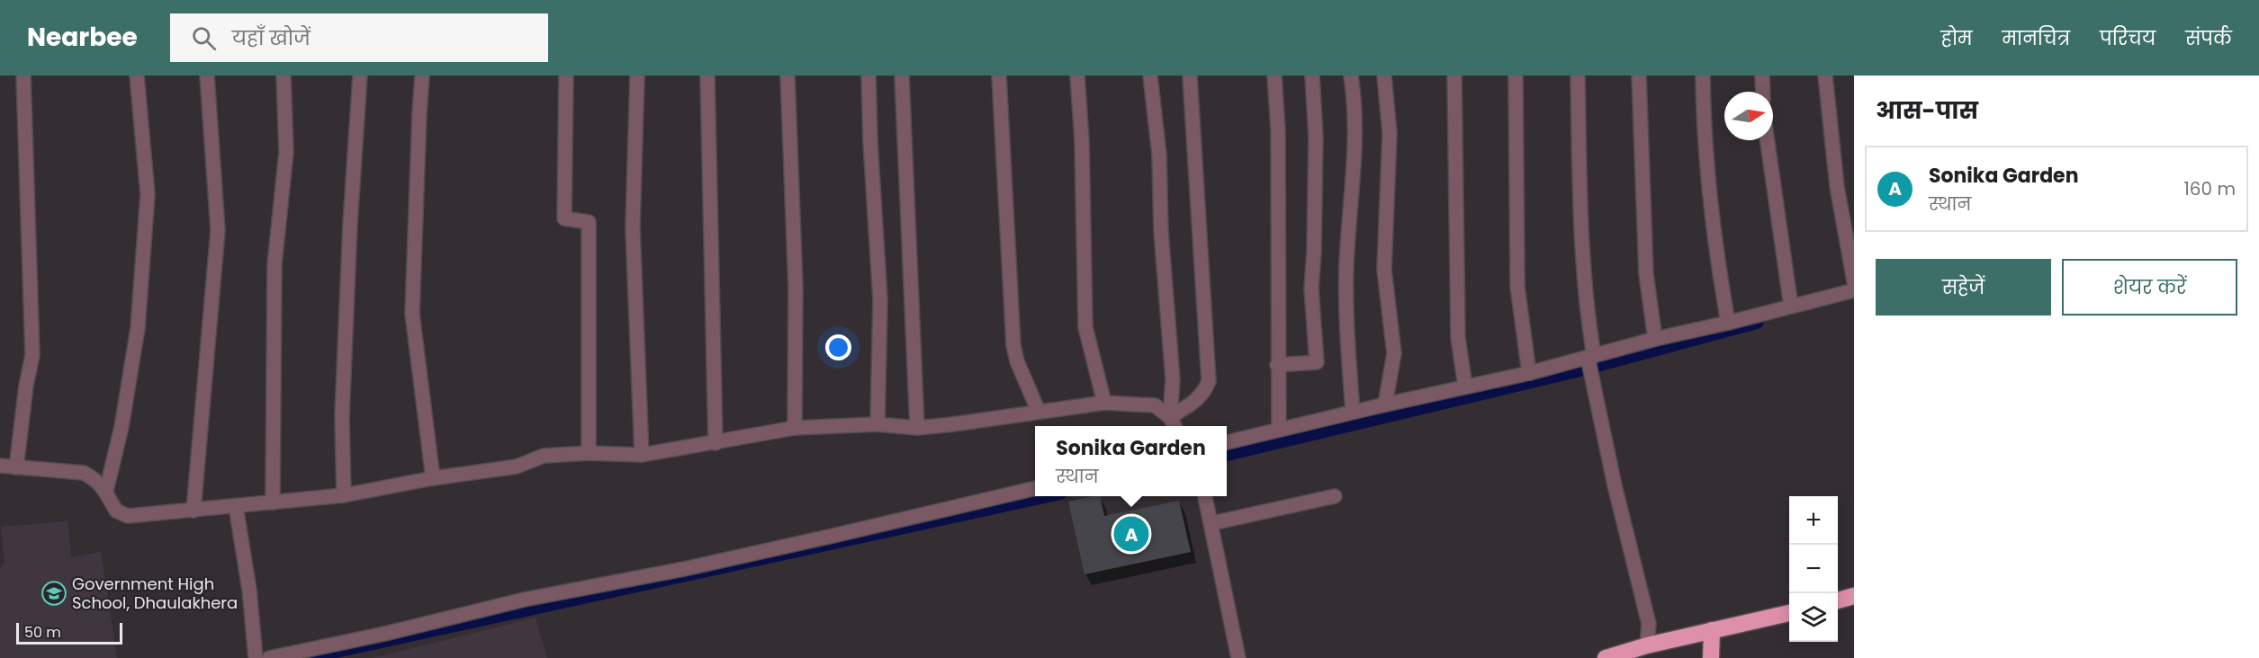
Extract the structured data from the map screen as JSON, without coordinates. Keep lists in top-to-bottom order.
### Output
{
  "places": {
    "school or university": ["Government High School, Dhaulakhera"]
  },
  "scale_bar": "50 m",
  "north": "right",
  "page": {
    "header": "Nearbee",
    "search": "यहाँ खोजें",
    "nav": [
      "होम",
      "मानचित्र",
      "परिचय",
      "संपर्क"
    ],
    "heading": "आस-पास",
    "list": [
      {
        "mark": "A",
        "name": "Sonika Garden",
        "note": "स्थान",
        "value": "160 m"
      }
    ],
    "buttons": ["सहेजें", "शेयर करें"],
    "popup": ["Sonika Garden", "स्थान"],
    "map_buttons": ["+", "−"],
    "pins": "A",
    "scale": "50 m"
  }
}
